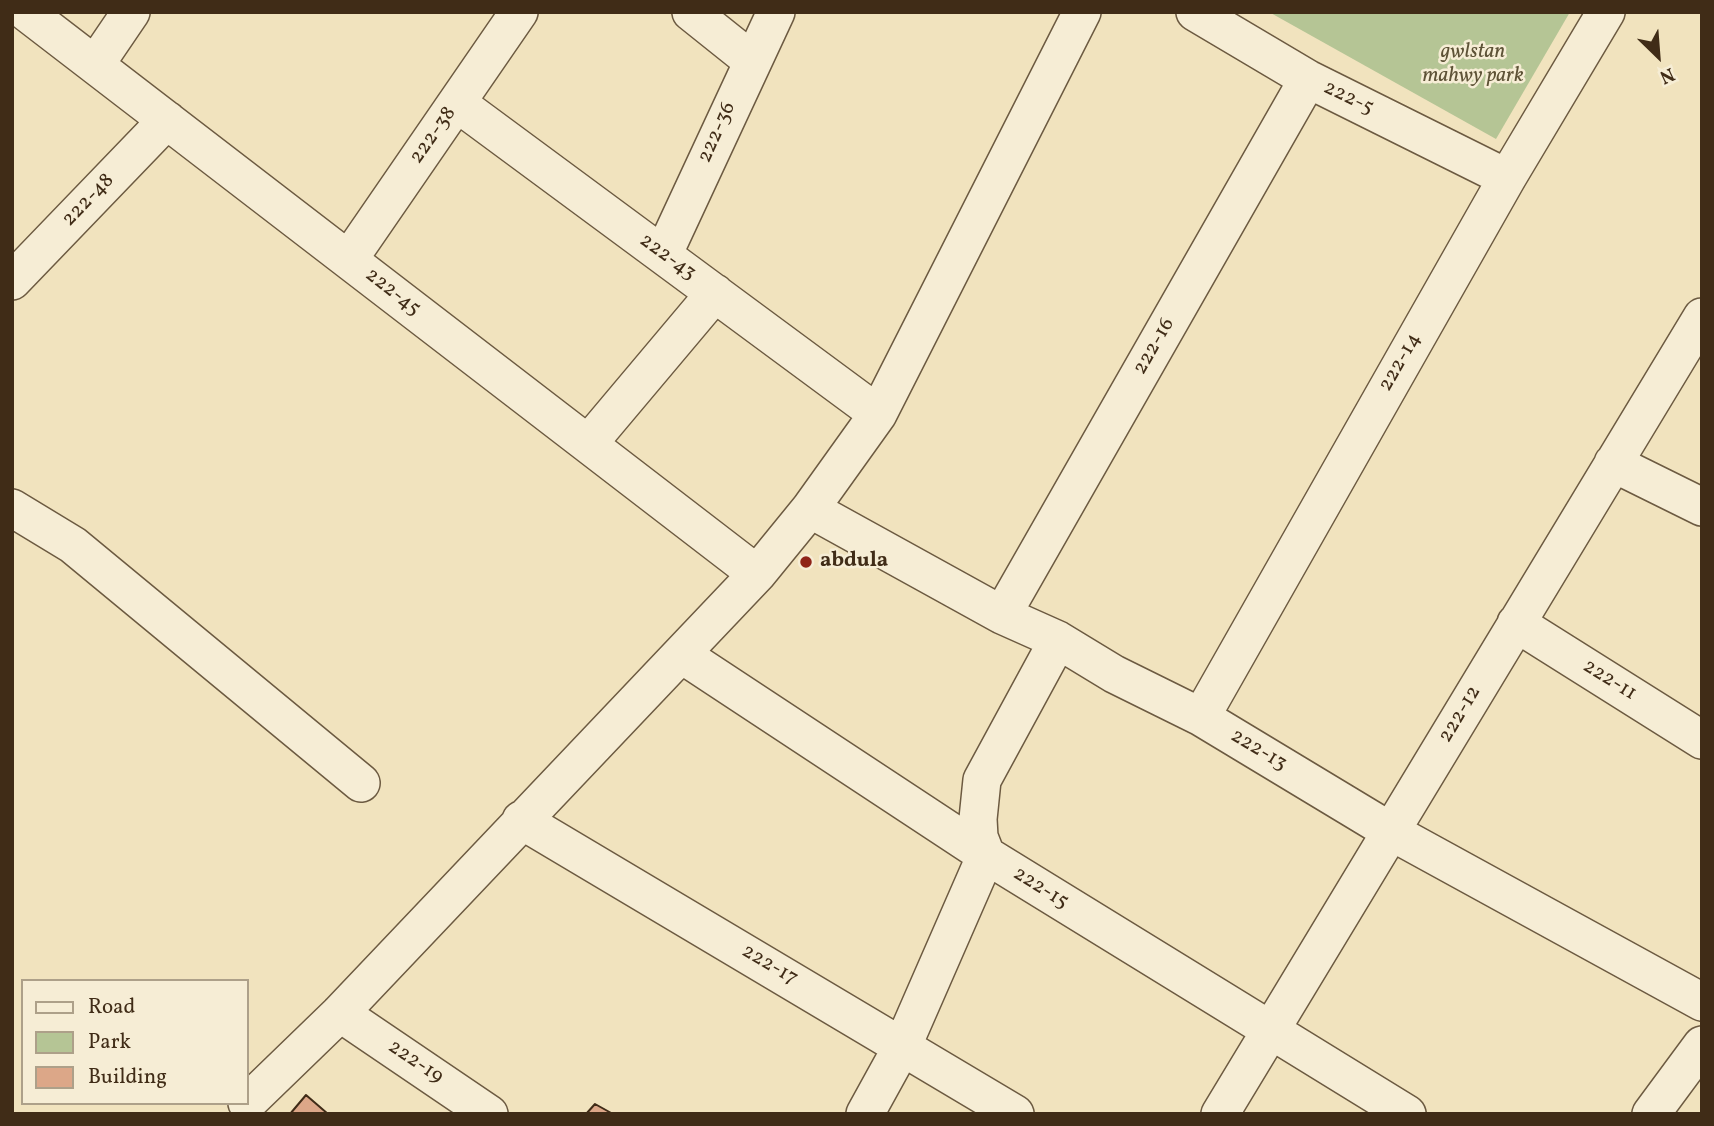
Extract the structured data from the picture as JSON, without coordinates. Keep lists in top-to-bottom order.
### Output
{
  "streets": {
    "street": [
      "222-5",
      "222-36",
      "222-38",
      "222-48",
      "222-43",
      "222-45",
      "222-16",
      "222-14",
      "222-11",
      "222-12",
      "222-13",
      "222-15",
      "222-17",
      "222-19"
    ]
  },
  "crossings": [
    ["222-5", "222-16"],
    ["222-5", "222-14"],
    ["222-36", "222-43"],
    ["222-38", "222-43"],
    ["222-38", "222-45"],
    ["222-48", "222-45"],
    ["222-16", "222-13"],
    ["222-14", "222-13"],
    ["222-11", "222-12"],
    ["222-12", "222-13"],
    ["222-12", "222-15"]
  ],
  "parks": ["gwlstan mahwy park"],
  "places": ["abdula"],
  "legend": ["Road", "Park", "Building"],
  "north": "bottom right"
}
